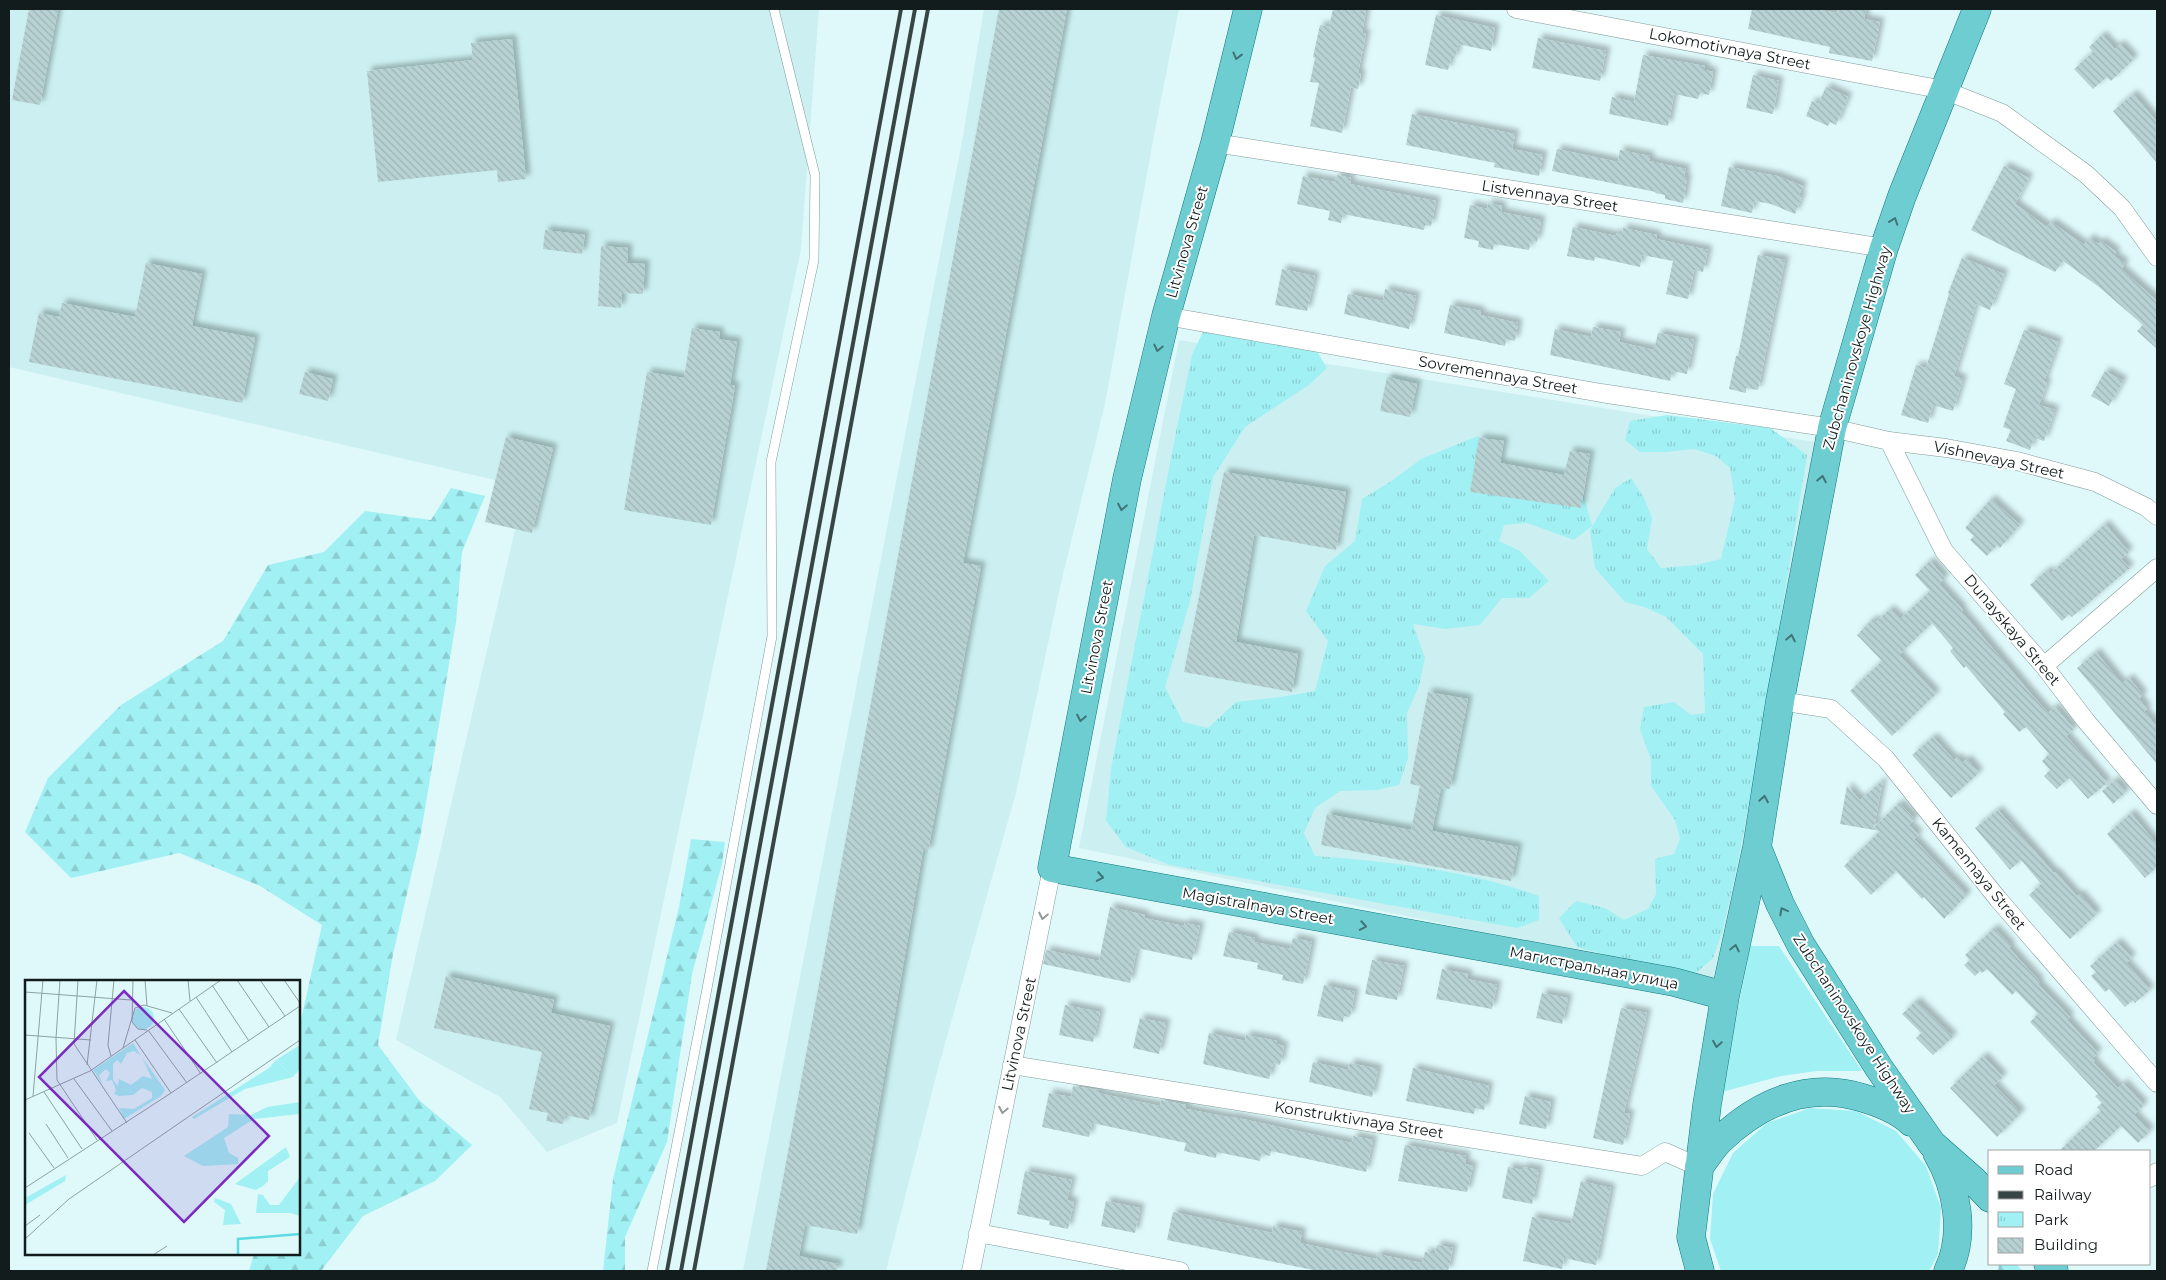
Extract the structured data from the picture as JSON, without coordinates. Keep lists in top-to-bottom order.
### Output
{
  "streets": {
    "main road": ["Litvinova Street", "Zubchaninovskoye Highway", "Магистральная улица"],
    "street": [
      "Lokomotivnaya Street",
      "Listvennaya Street",
      "Sovremennaya Street",
      "Vishnevaya Street",
      "Dunayskaya Street",
      "Kamennaya Street",
      "Konstruktivnaya Street"
    ]
  },
  "crossings": [
    ["Lokomotivnaya Street", "Zubchaninovskoye Highway"],
    ["Listvennaya Street", "Litvinova Street"],
    ["Listvennaya Street", "Zubchaninovskoye Highway"],
    ["Litvinova Street", "Sovremennaya Street"],
    ["Litvinova Street", "Магистральная улица"],
    ["Litvinova Street", "Konstruktivnaya Street"],
    ["Zubchaninovskoye Highway", "Sovremennaya Street"],
    ["Zubchaninovskoye Highway", "Vishnevaya Street"],
    ["Zubchaninovskoye Highway", "Kamennaya Street"],
    ["Zubchaninovskoye Highway", "Магистральная улица"],
    ["Zubchaninovskoye Highway", "Konstruktivnaya Street"],
    ["Sovremennaya Street", "Vishnevaya Street"],
    ["Vishnevaya Street", "Dunayskaya Street"]
  ],
  "one_way": ["Litvinova Street", "Магистральная улица"],
  "legend": [
    "Road",
    "Railway",
    "Park",
    "Building"
  ]
}
